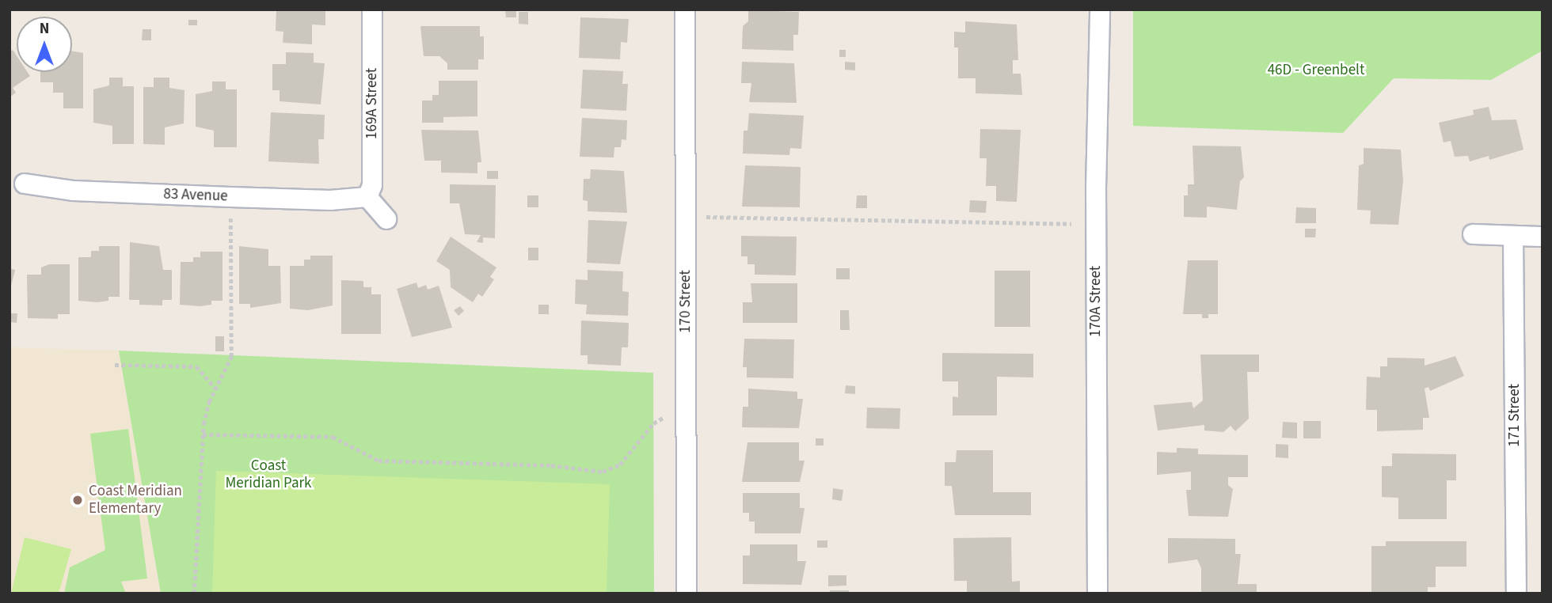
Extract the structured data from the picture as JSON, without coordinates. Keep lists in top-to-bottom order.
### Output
{
  "streets": {
    "street": [
      "169A Street",
      "83 Avenue",
      "170 Street",
      "170A Street",
      "171 Street"
    ]
  },
  "crossings": [
    ["169A Street", "83 Avenue"]
  ],
  "parks": ["46D - Greenbelt", "Coast Meridian Park"],
  "places": ["Coast Meridian Elementary"],
  "north": "top"
}
